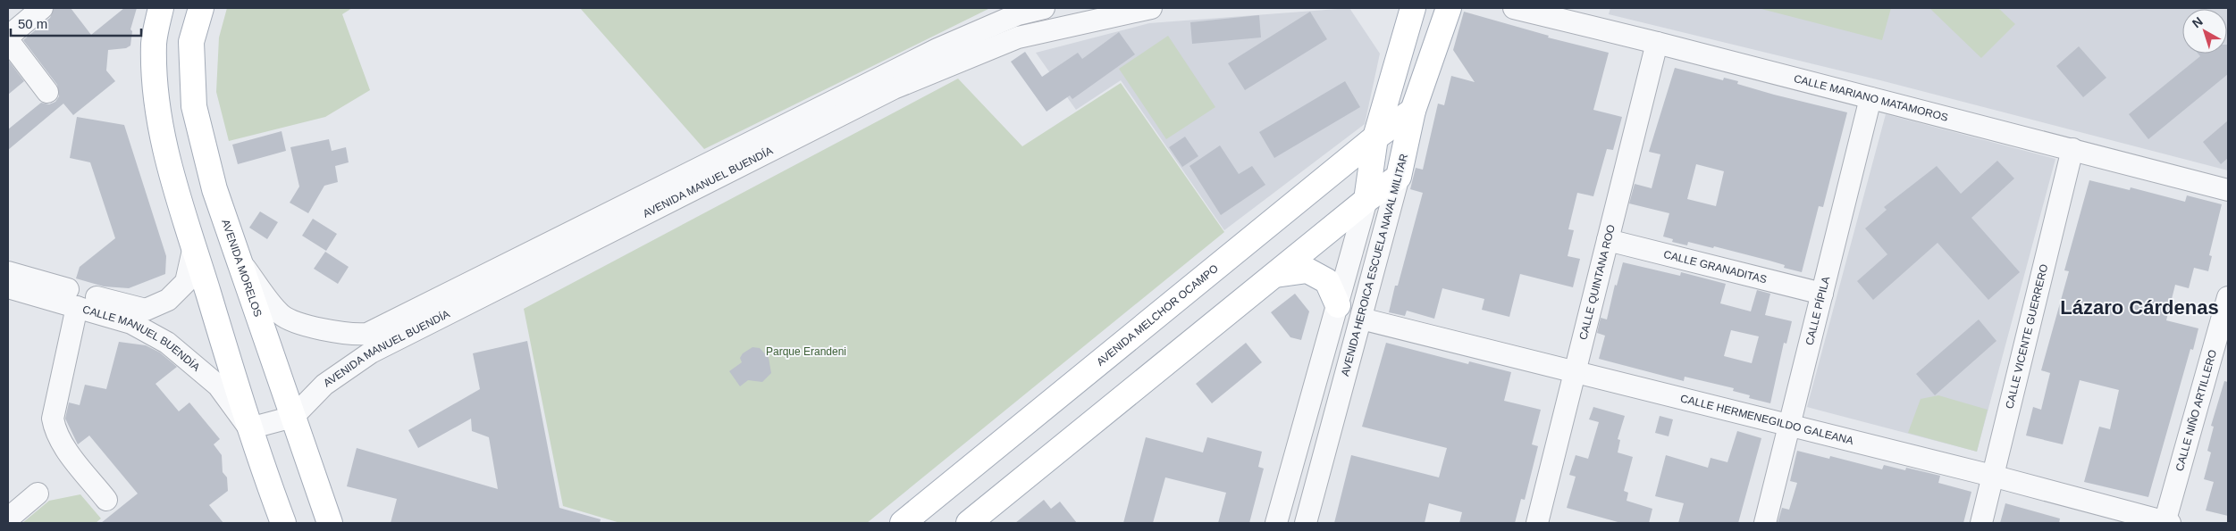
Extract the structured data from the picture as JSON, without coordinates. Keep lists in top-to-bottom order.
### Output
{
  "streets": {
    "main road": ["AVENIDA HEROICA ESCUELA NAVAL MILITAR", "AVENIDA MORELOS", "AVENIDA MELCHOR OCAMPO"],
    "street": [
      "CALLE MARIANO MATAMOROS",
      "AVENIDA MANUEL BUENDÍA",
      "CALLE GRANADITAS",
      "CALLE QUINTANA ROO",
      "CALLE PÍPILA",
      "CALLE VICENTE GUERRERO",
      "CALLE MANUEL BUENDÍA",
      "CALLE NIÑO ARTILLERO",
      "CALLE HERMENEGILDO GALEANA"
    ]
  },
  "crossings": [
    ["CALLE MARIANO MATAMOROS", "CALLE QUINTANA ROO"],
    ["CALLE MARIANO MATAMOROS", "CALLE PÍPILA"],
    ["CALLE MARIANO MATAMOROS", "CALLE VICENTE GUERRERO"],
    ["AVENIDA MANUEL BUENDÍA", "AVENIDA MORELOS"],
    ["AVENIDA HEROICA ESCUELA NAVAL MILITAR", "AVENIDA MELCHOR OCAMPO"],
    ["AVENIDA HEROICA ESCUELA NAVAL MILITAR", "CALLE HERMENEGILDO GALEANA"],
    ["CALLE GRANADITAS", "CALLE QUINTANA ROO"],
    ["CALLE GRANADITAS", "CALLE PÍPILA"],
    ["CALLE QUINTANA ROO", "CALLE HERMENEGILDO GALEANA"],
    ["CALLE PÍPILA", "CALLE HERMENEGILDO GALEANA"],
    ["CALLE VICENTE GUERRERO", "CALLE HERMENEGILDO GALEANA"],
    ["CALLE NIÑO ARTILLERO", "CALLE HERMENEGILDO GALEANA"]
  ],
  "districts": ["Lázaro Cárdenas"],
  "parks": ["Parque Erandeni"],
  "scale_bar": "50 m",
  "north": "top left"
}
